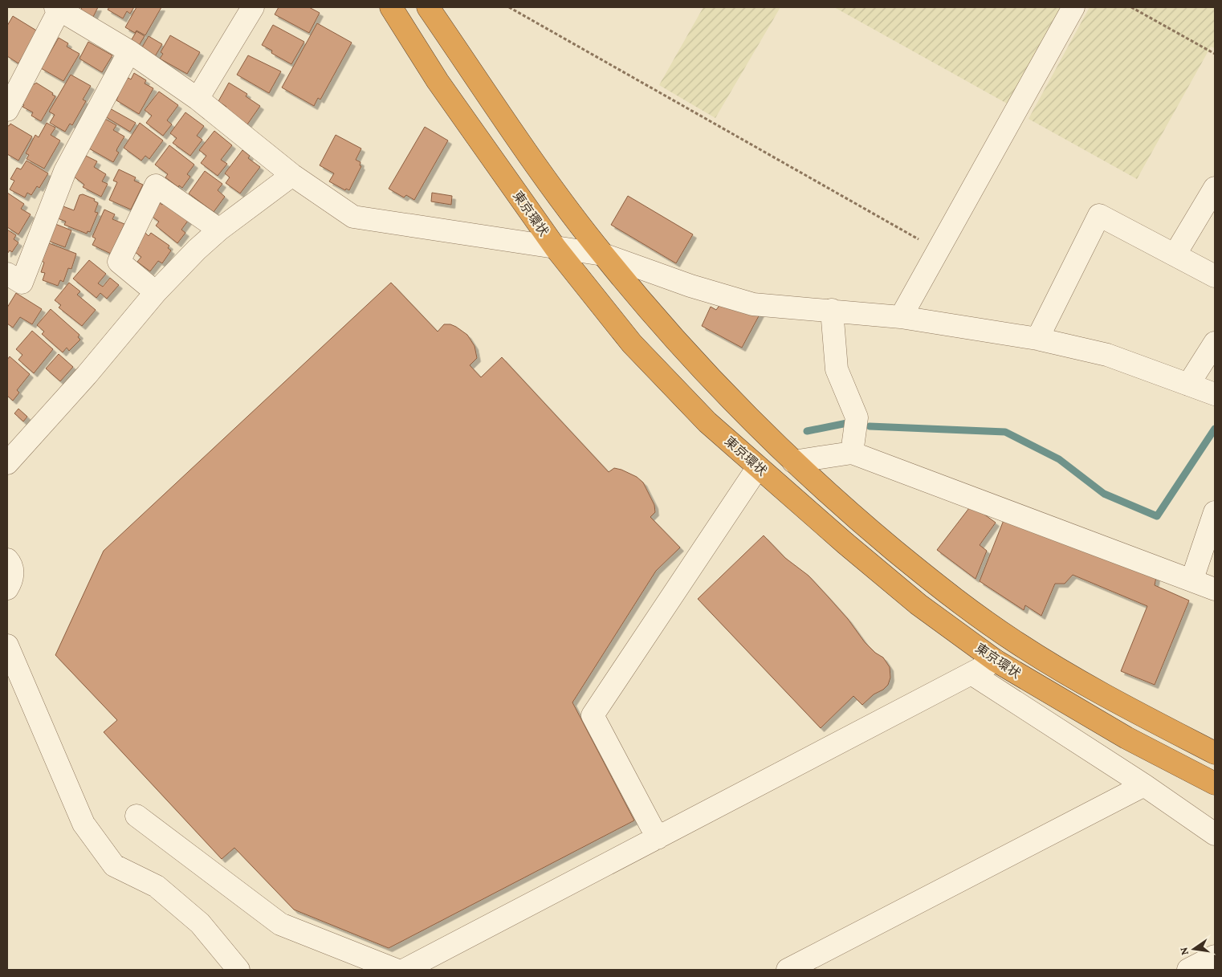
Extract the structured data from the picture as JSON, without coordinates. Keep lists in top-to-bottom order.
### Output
{
  "streets": {
    "highway": ["東京環状"]
  },
  "north": "left"
}
